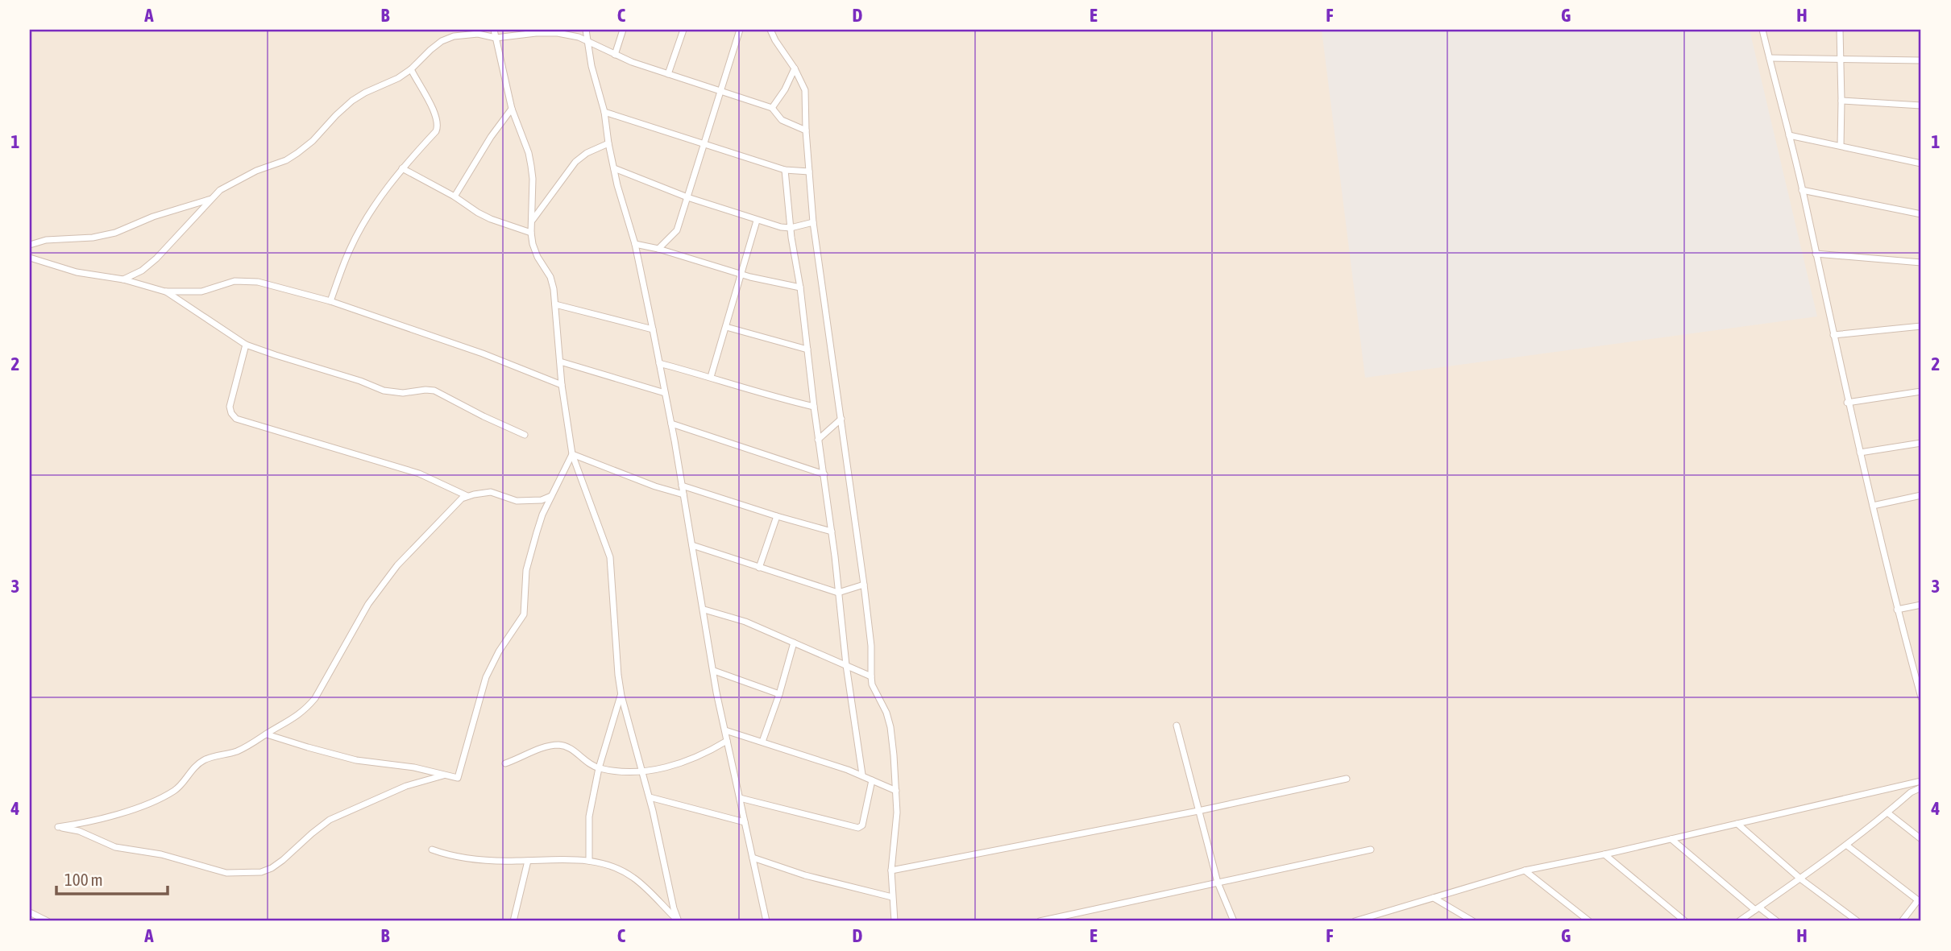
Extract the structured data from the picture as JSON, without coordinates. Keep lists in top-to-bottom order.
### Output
{
  "scale_bar": "100 m",
  "grid": {
    "columns": [
      "A",
      "B",
      "C",
      "D",
      "E",
      "F",
      "G",
      "H"
    ],
    "rows": [
      "1",
      "2",
      "3",
      "4"
    ]
  }
}
